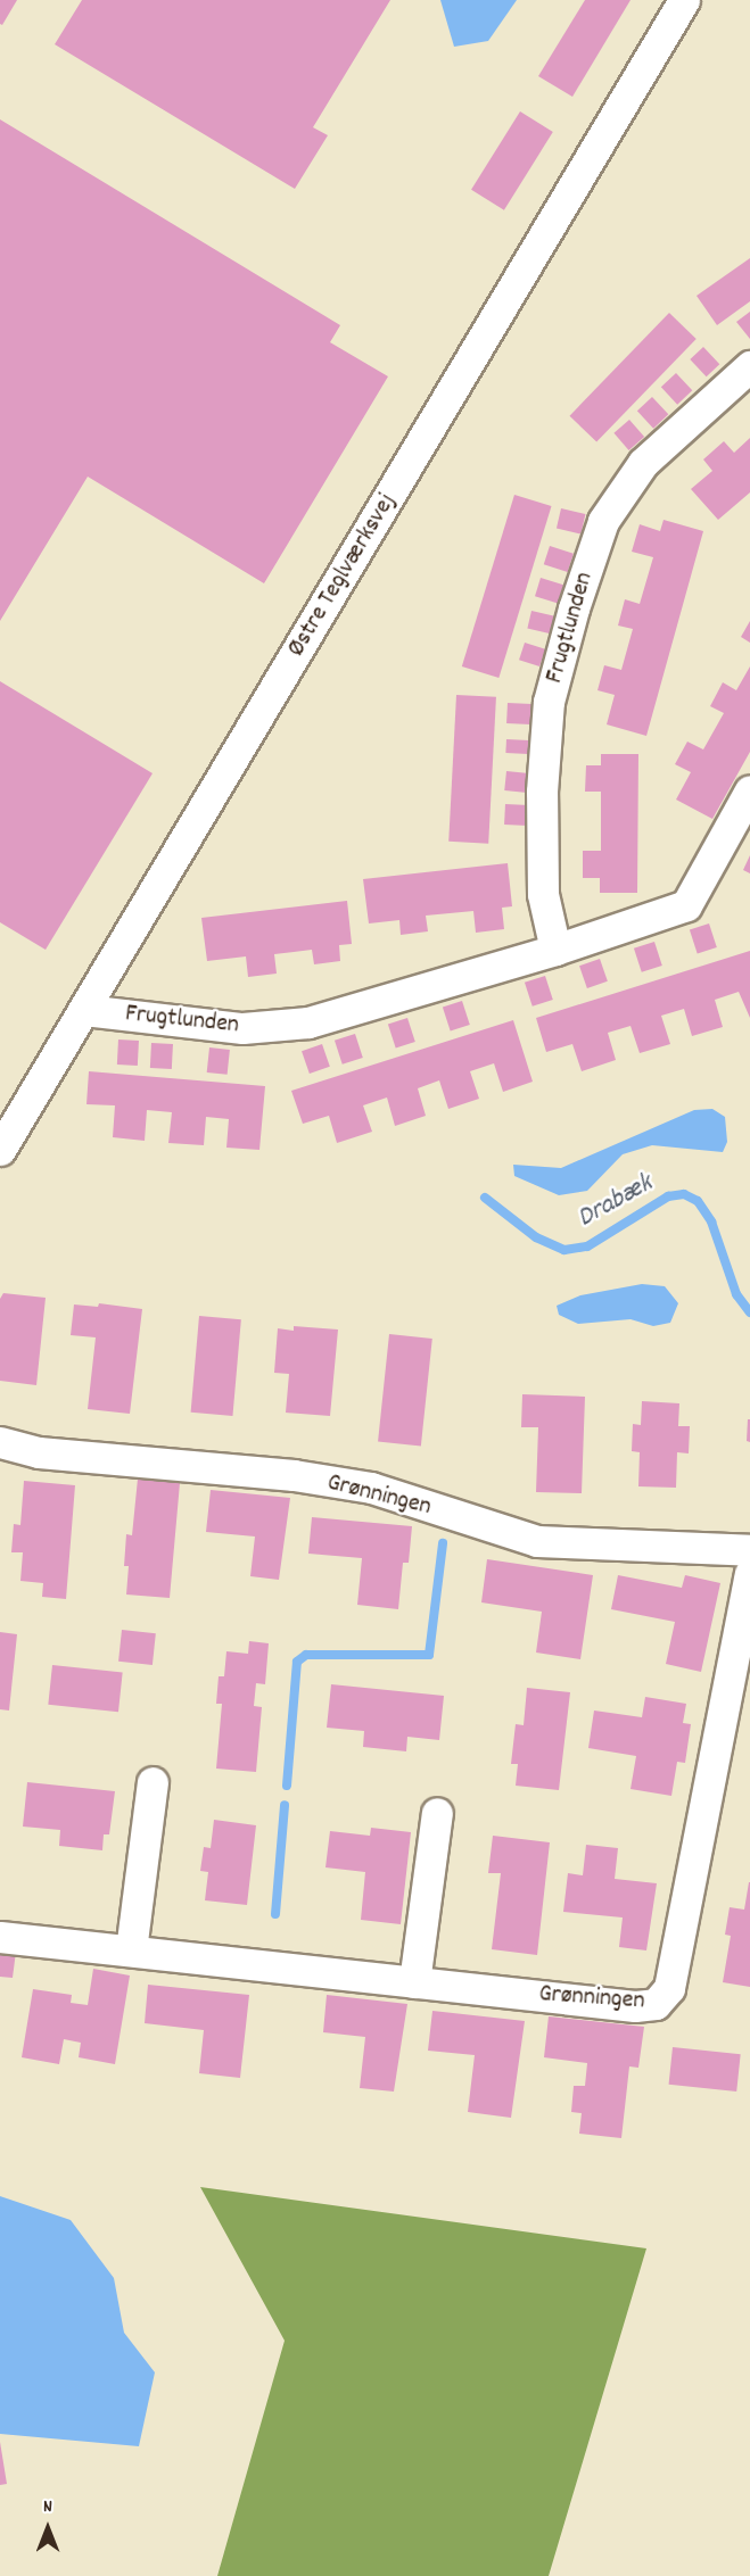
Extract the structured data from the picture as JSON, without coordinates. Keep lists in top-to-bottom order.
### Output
{
  "streets": {
    "street": ["Østre Teglværksvej", "Frugtlunden", "Grønningen"]
  },
  "crossings": [
    ["Østre Teglværksvej", "Frugtlunden"]
  ],
  "water": ["Drabæk"],
  "north": "top"
}
